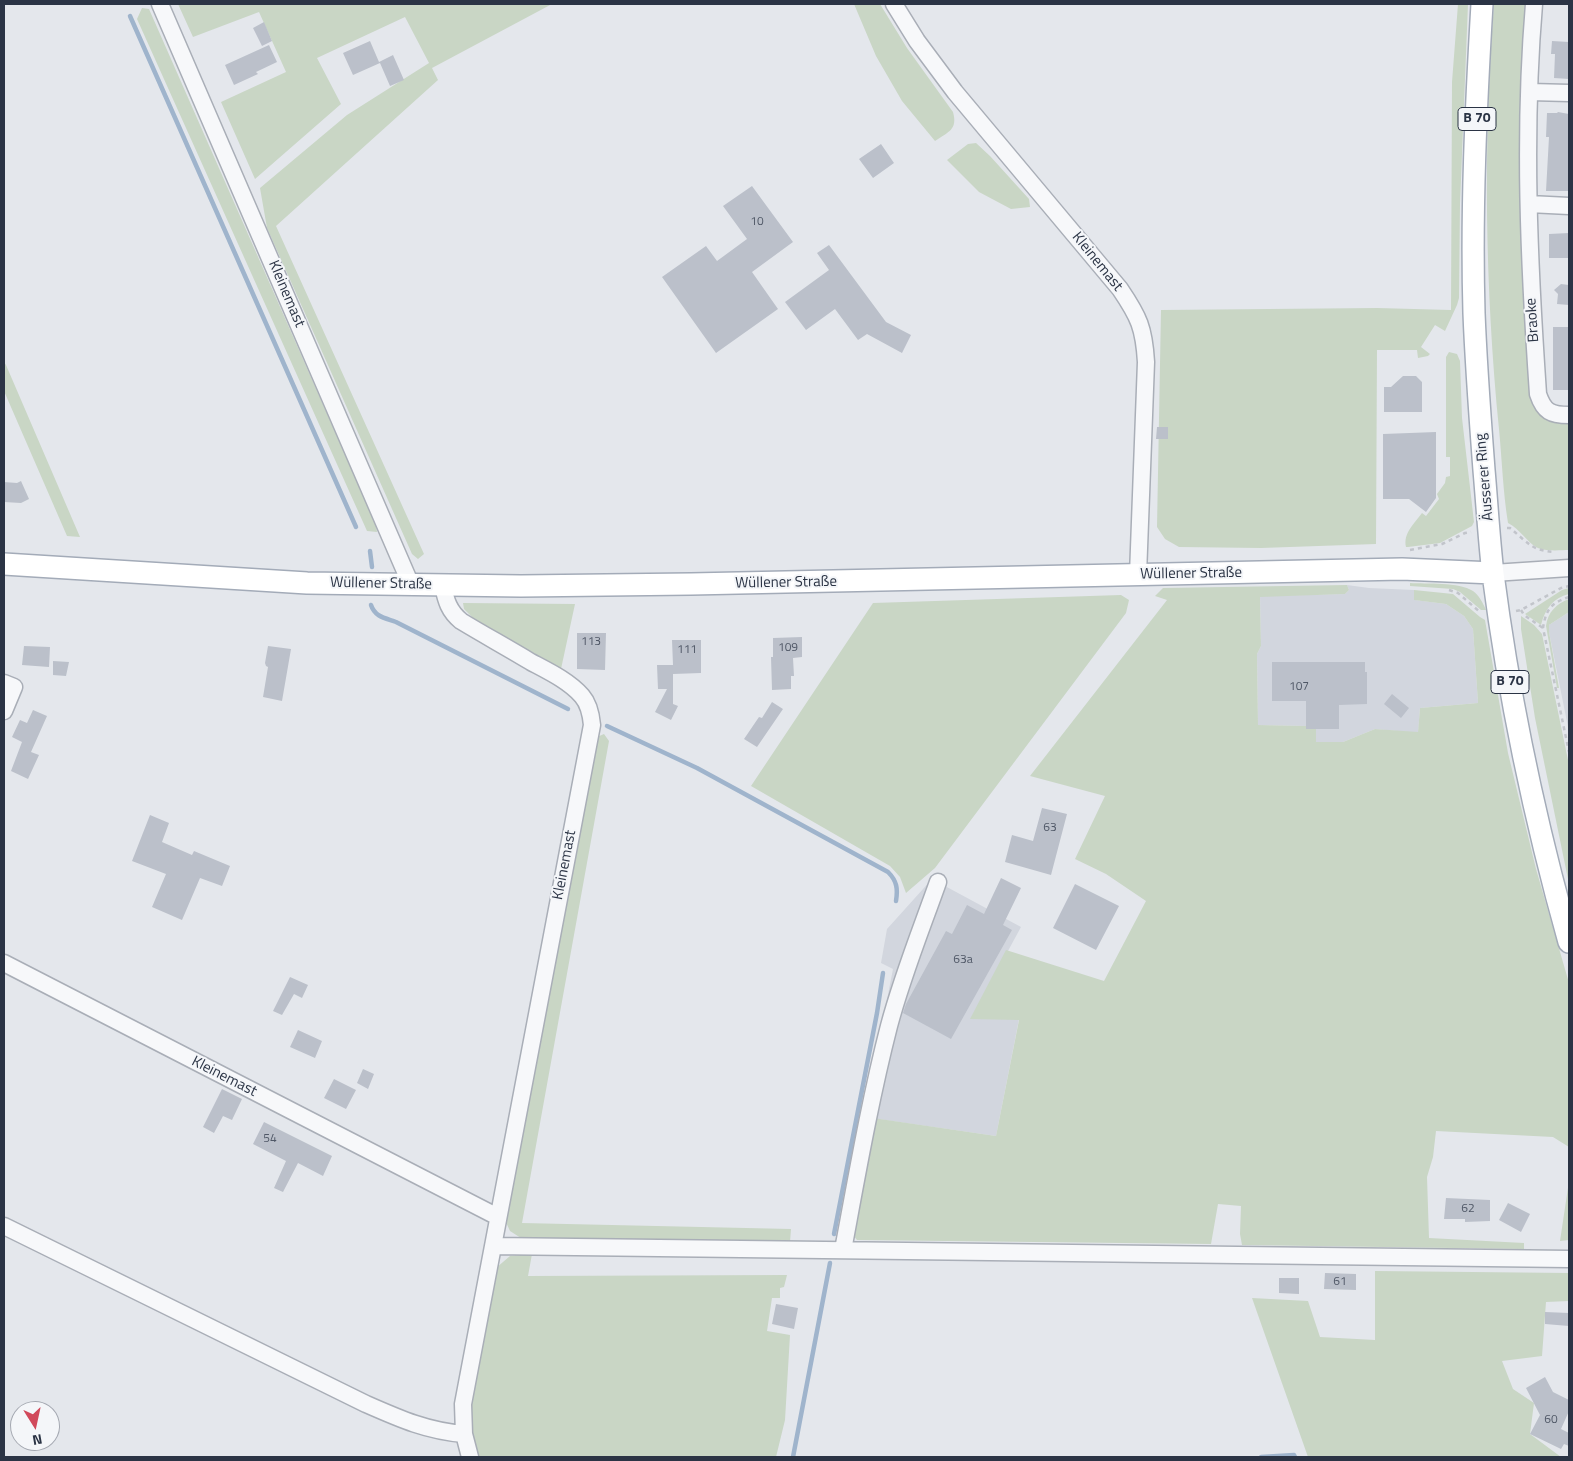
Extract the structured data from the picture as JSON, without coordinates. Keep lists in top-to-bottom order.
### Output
{
  "streets": {
    "main road": ["B 70", "Äusserer Ring", "Wüllener Straße"],
    "street": ["Kleinemast", "Braoke"]
  },
  "crossings": [
    ["Kleinemast", "Wüllener Straße"],
    ["Äusserer Ring", "Wüllener Straße"]
  ],
  "house_numbers": [
    "10",
    "113",
    "109",
    "111",
    "107",
    "63",
    "63a",
    "54",
    "62",
    "61",
    "60"
  ],
  "north": "bottom"
}
